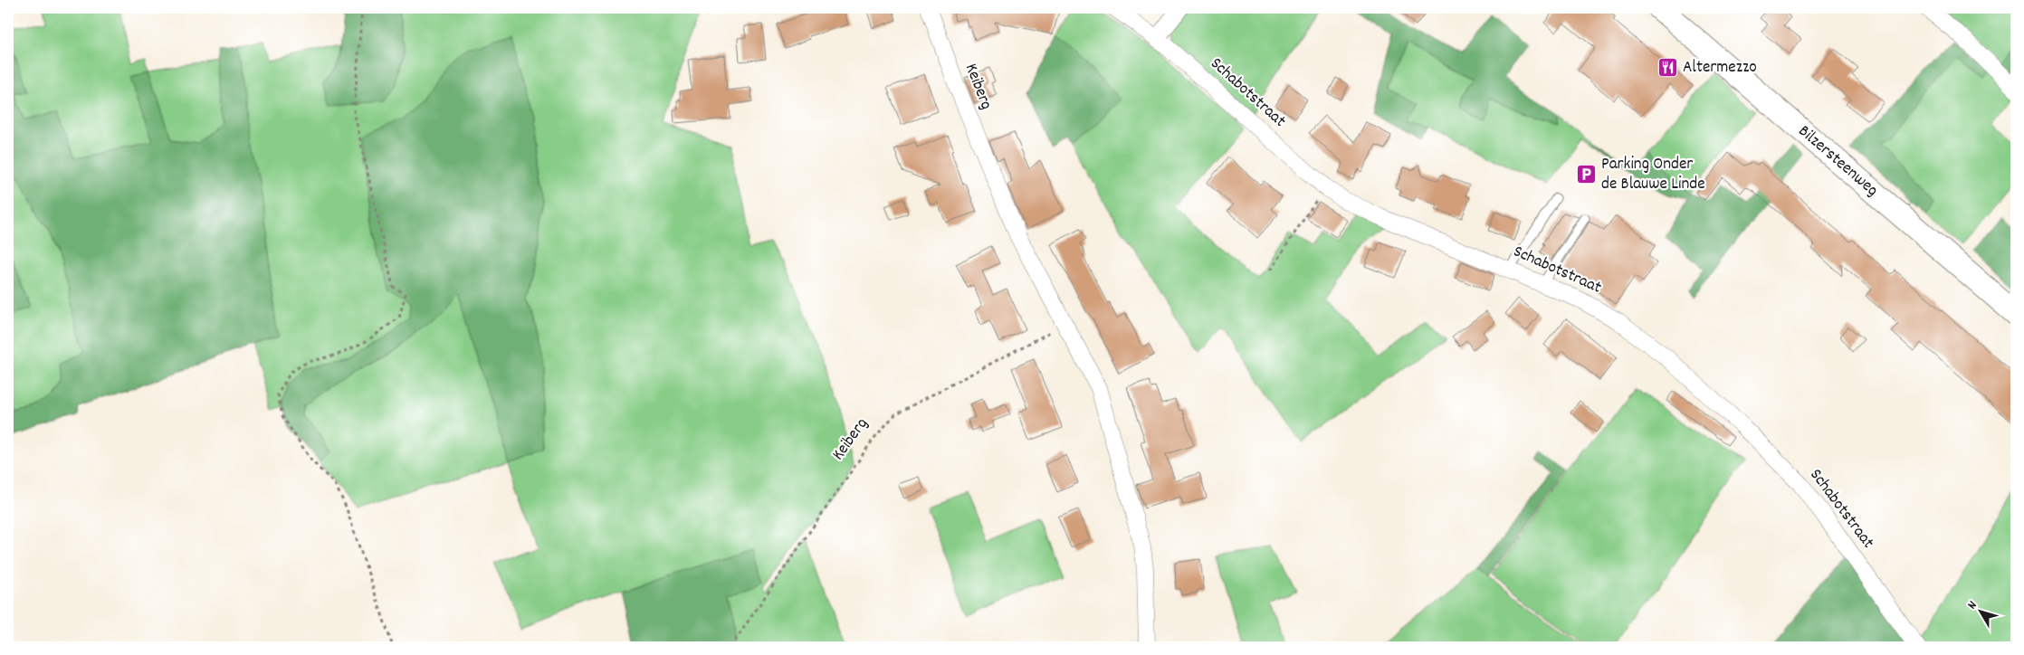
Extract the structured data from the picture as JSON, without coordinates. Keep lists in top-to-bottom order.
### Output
{
  "streets": {
    "main road": ["Bilzersteenweg"],
    "street": ["Keiberg", "Schabotstraat"]
  },
  "places": {
    "restaurant": ["Altermezzo"],
    "parking": ["Parking Onder de Blauwe Linde"]
  },
  "north": "top left"
}
